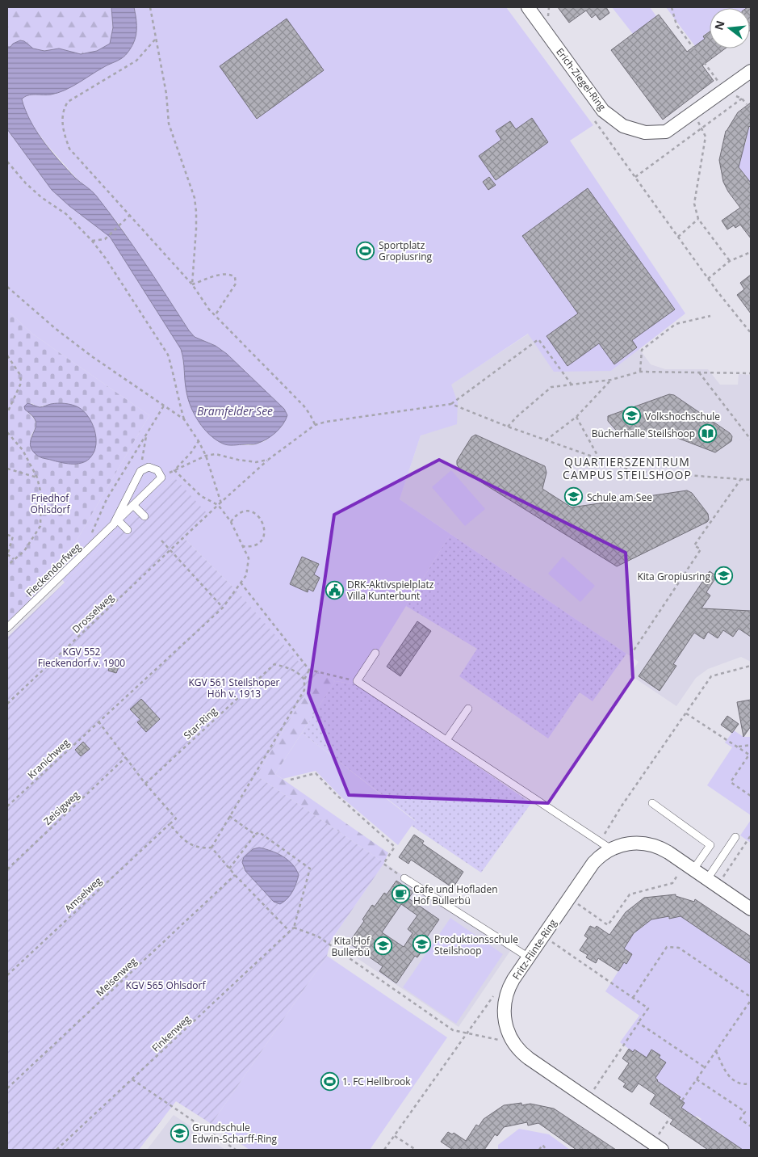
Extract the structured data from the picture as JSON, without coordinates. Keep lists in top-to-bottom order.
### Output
{
  "streets": {
    "street": ["Erich-Ziegel-Ring", "Fritz-Flinte-Ring"],
    "lane": ["Fieckendorfweg"],
    "path": [
      "Drosselweg",
      "Star-Ring",
      "Kranichweg",
      "Zeisigweg",
      "Amselweg",
      "Meisenweg",
      "Finkenweg"
    ]
  },
  "districts": ["QUARTIERSZENTRUM CAMPUS STEILSHOOP"],
  "water": ["Bramfelder See"],
  "parks": [
    "Friedhof Ohlsdorf",
    "KGV 552 Fieckendorf v. 1900",
    "KGV 561 Steilshoper Höh v. 1913",
    "KGV 565 Ohlsdorf"
  ],
  "places": {
    "sports": ["Sportplatz Gropiusring", "1. FC Hellbrook"],
    "school or university": [
      "Volkshochschule",
      "Schule am See",
      "Kita Gropiusring",
      "Produktionsschule Steilshoop",
      "Kita Hof Bullerbü",
      "Grundschule Edwin-Scharff-Ring"
    ],
    "library": ["Bücherhalle Steilshoop"],
    "public building": ["DRK-Aktivspielplatz Villa Kunterbunt"],
    "cafe": ["Cafe und Hofladen Hof Bullerbü"]
  },
  "north": "left"
}
